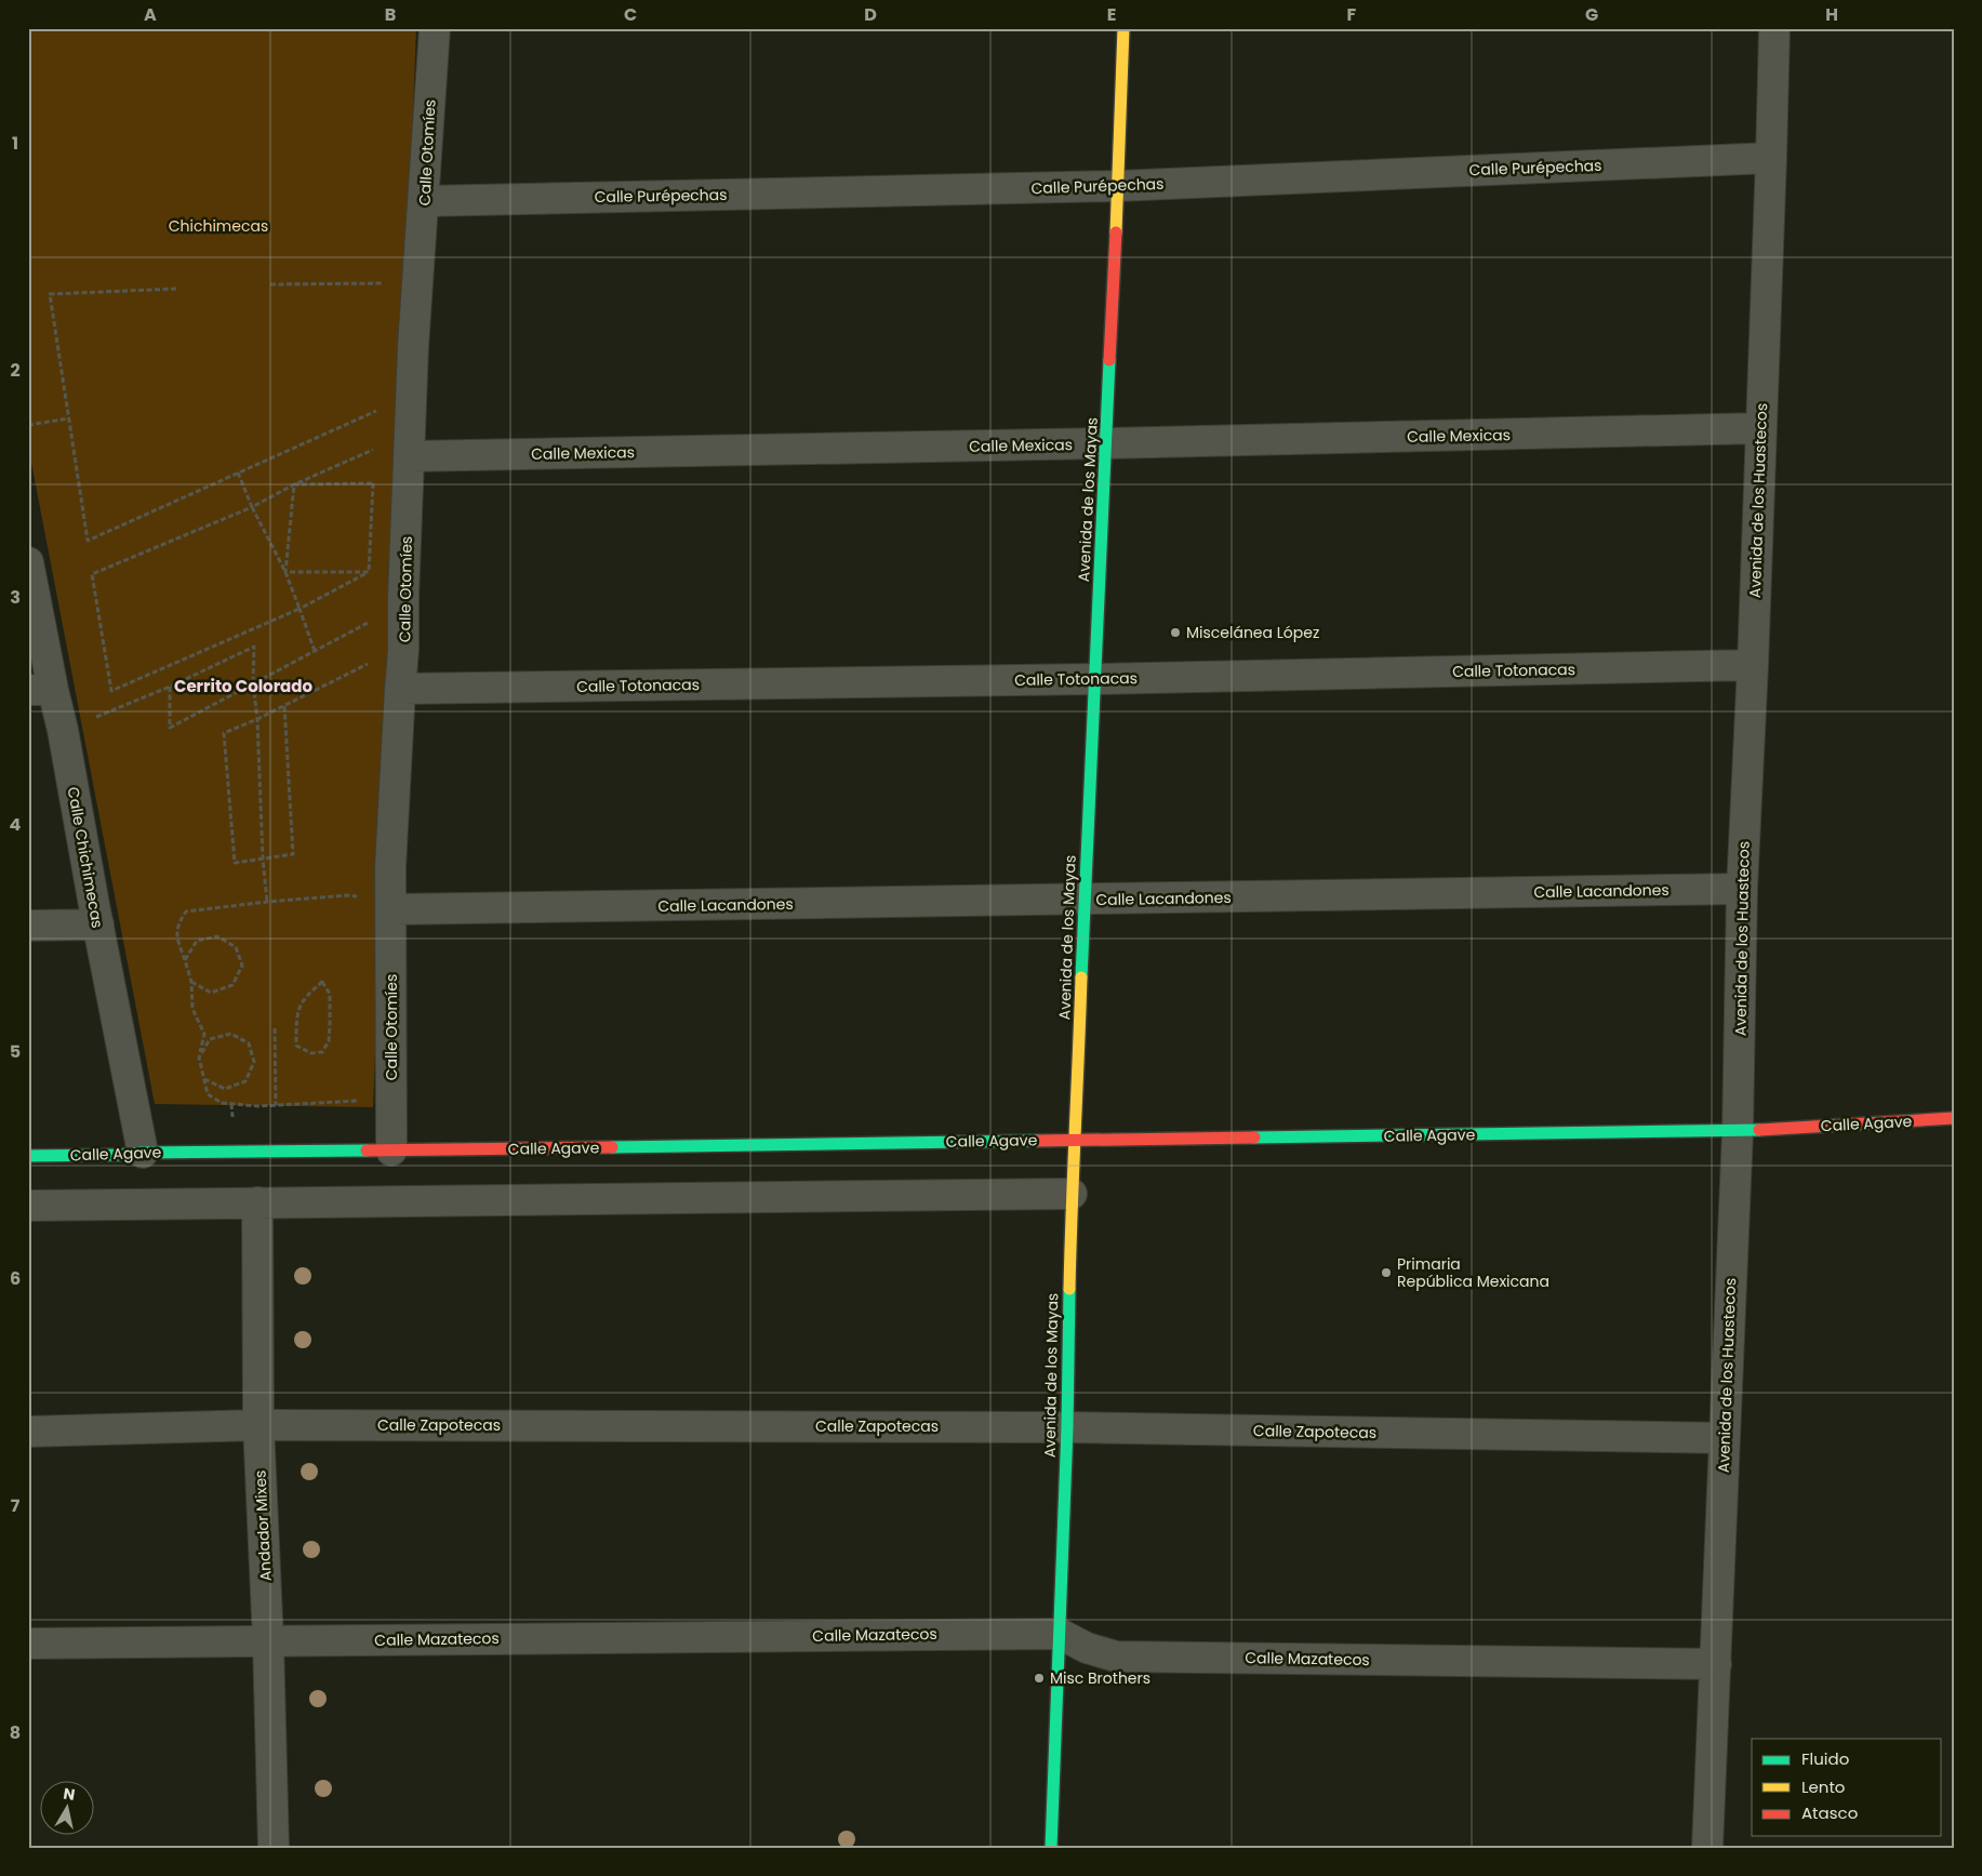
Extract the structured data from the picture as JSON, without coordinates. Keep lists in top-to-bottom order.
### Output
{
  "streets": {
    "street": [
      "Calle Otomíes",
      "Calle Purépechas",
      "Calle Mexicas",
      "Avenida de los Mayas",
      "Avenida de los Huastecos",
      "Calle Totonacas",
      "Calle Chichimecas",
      "Calle Lacandones",
      "Calle Agave",
      "Calle Zapotecas",
      "Andador Mixes",
      "Calle Mazatecos"
    ]
  },
  "crossings": [
    ["Calle Otomíes", "Calle Purépechas"],
    ["Calle Otomíes", "Calle Mexicas"],
    ["Calle Otomíes", "Calle Totonacas"],
    ["Calle Otomíes", "Calle Lacandones"],
    ["Calle Otomíes", "Calle Agave"],
    ["Calle Purépechas", "Avenida de los Mayas"],
    ["Calle Purépechas", "Avenida de los Huastecos"],
    ["Calle Mexicas", "Avenida de los Mayas"],
    ["Calle Mexicas", "Avenida de los Huastecos"],
    ["Avenida de los Mayas", "Calle Totonacas"],
    ["Avenida de los Mayas", "Calle Lacandones"],
    ["Avenida de los Mayas", "Calle Agave"],
    ["Avenida de los Mayas", "Calle Zapotecas"],
    ["Avenida de los Mayas", "Calle Mazatecos"],
    ["Avenida de los Huastecos", "Calle Totonacas"],
    ["Avenida de los Huastecos", "Calle Lacandones"],
    ["Avenida de los Huastecos", "Calle Agave"],
    ["Avenida de los Huastecos", "Calle Zapotecas"],
    ["Avenida de los Huastecos", "Calle Mazatecos"],
    ["Calle Chichimecas", "Calle Agave"],
    ["Calle Zapotecas", "Andador Mixes"],
    ["Andador Mixes", "Calle Mazatecos"]
  ],
  "districts": ["Cerrito Colorado"],
  "parks": ["Chichimecas"],
  "places": ["Miscelánea López", "Primaria República Mexicana", "Misc Brothers"],
  "legend": ["Fluido", "Lento", "Atasco"],
  "north": "top",
  "grid": {
    "columns": [
      "A",
      "B",
      "C",
      "D",
      "E",
      "F",
      "G",
      "H"
    ],
    "rows": [
      "1",
      "2",
      "3",
      "4",
      "5",
      "6",
      "7",
      "8"
    ]
  }
}
